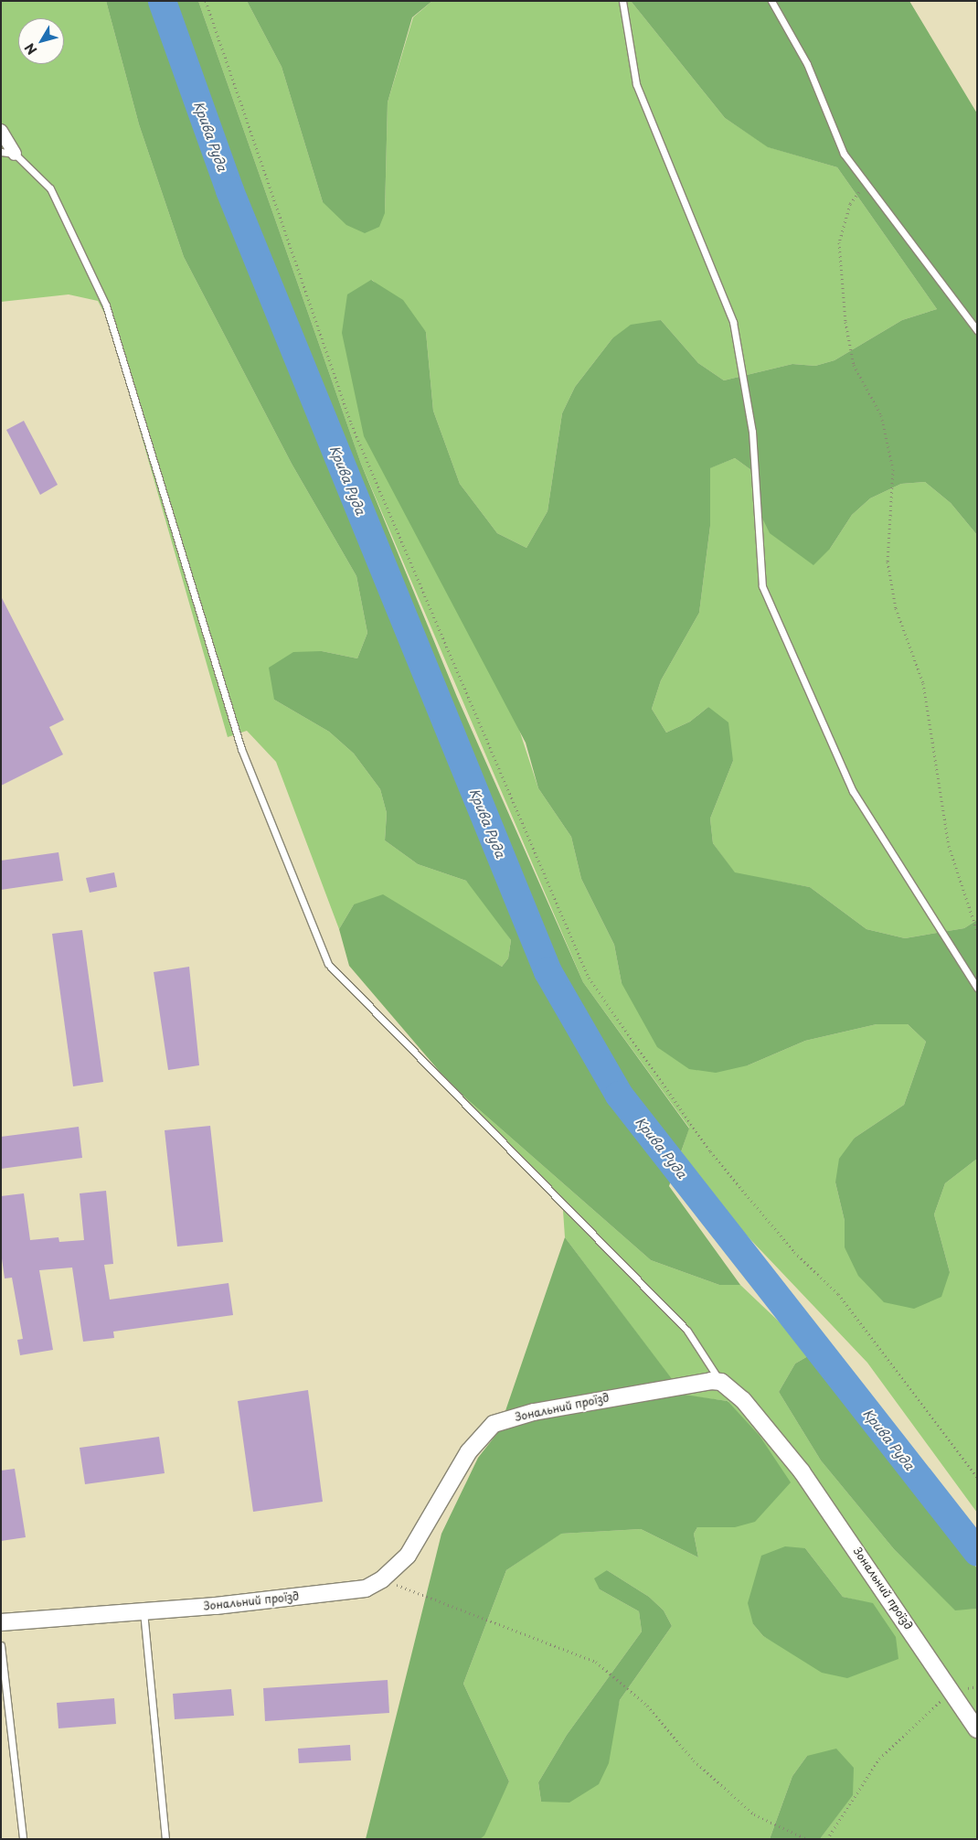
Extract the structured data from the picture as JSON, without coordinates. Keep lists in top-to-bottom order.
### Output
{
  "streets": {
    "street": ["Зональний проїзд"]
  },
  "water": ["Крива Руда"],
  "north": "bottom left"
}
